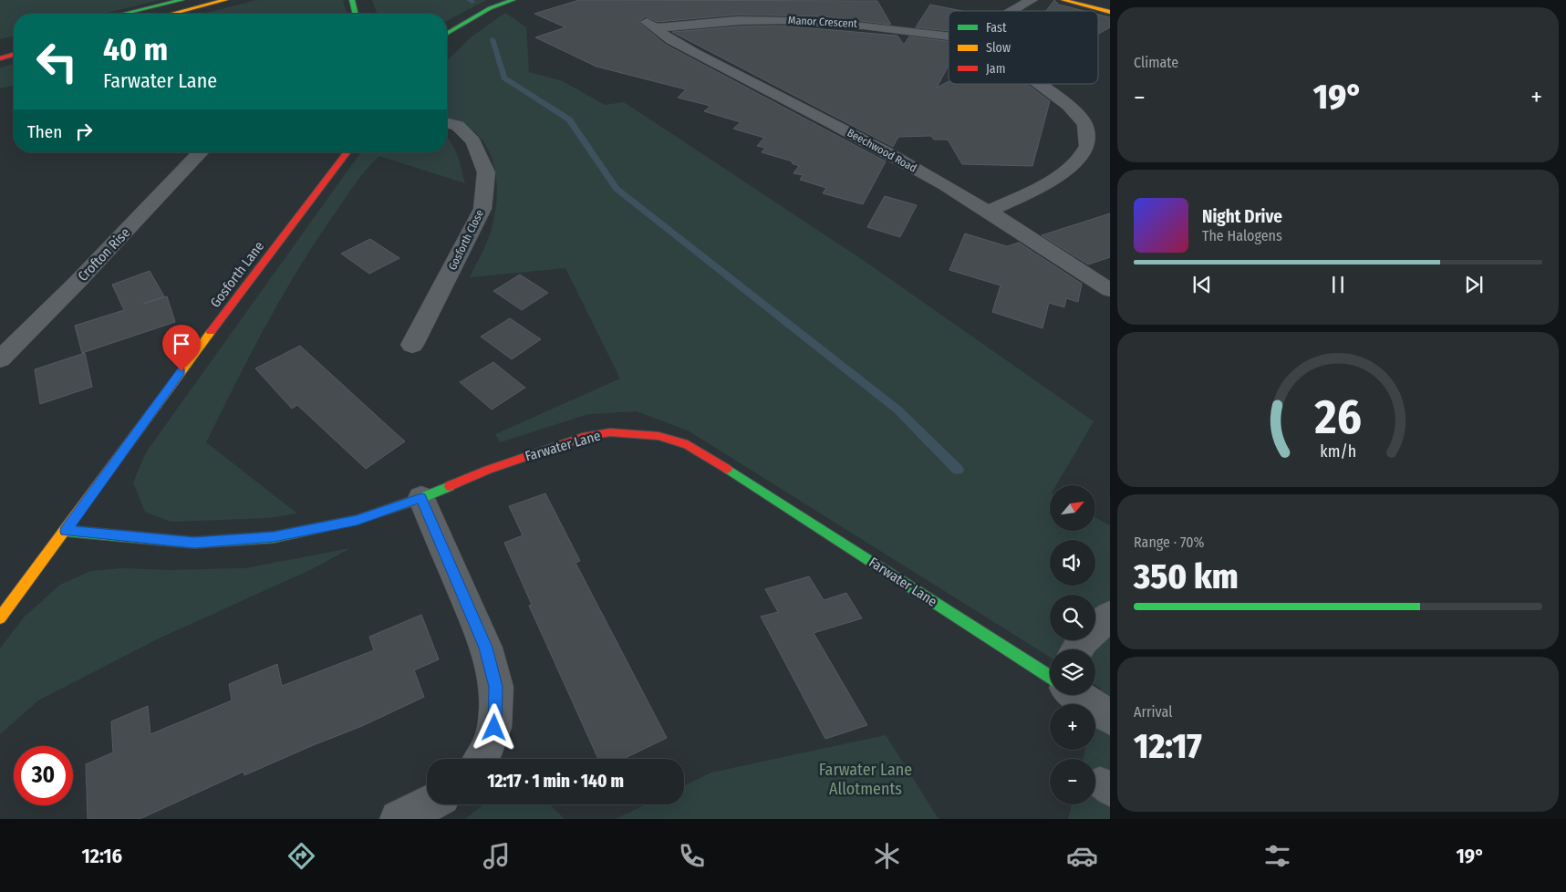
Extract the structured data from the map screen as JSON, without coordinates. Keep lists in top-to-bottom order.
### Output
{
  "streets": {
    "main road": ["Gosforth Lane", "Farwater Lane"],
    "street": [
      "Manor Crescent",
      "Beechwood Road",
      "Gosforth Close",
      "Crofton Rise"
    ]
  },
  "crossings": [
    ["Manor Crescent", "Beechwood Road"],
    ["Gosforth Lane", "Farwater Lane"]
  ],
  "parks": ["Farwater Lane Allotments"],
  "legend": ["Fast", "Slow", "Jam"],
  "north": "top right",
  "page": {
    "tile": [
      "Climate",
      ["Range · 70%", "350 km"],
      ["Arrival", "12:17"]
    ],
    "turn": ["40 m", "Farwater Lane"],
    "heat": ["−", "19°", "+"],
    "then": "Then",
    "song": ["Night Drive", "The Halogens"],
    "map_buttons": ["+", "−"],
    "limit": "30",
    "trip": "12:17 · 1 min · 140 m",
    "tabs": ["12:16", "19°"],
    "gauge": ["26", "km/h"]
  }
}
